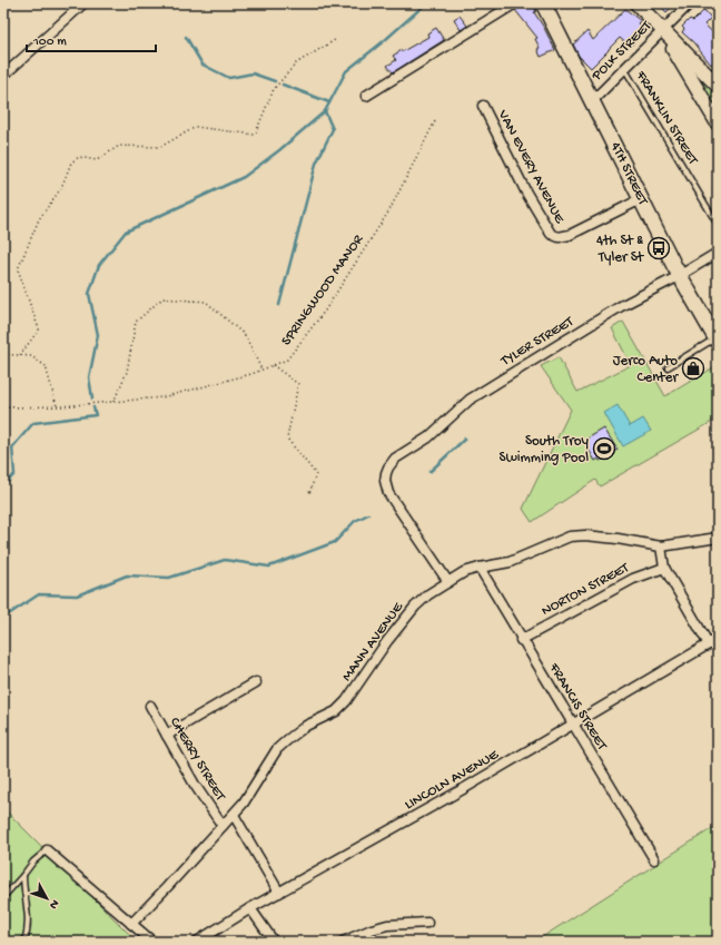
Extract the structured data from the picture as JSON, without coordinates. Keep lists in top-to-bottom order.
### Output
{
  "streets": {
    "main road": ["4TH STREET"],
    "street": [
      "POLK STREET",
      "VAN EVERY AVENUE",
      "TYLER STREET",
      "NORTON STREET",
      "MANN AVENUE",
      "FRANCIS STREET",
      "CHERRY STREET",
      "LINCOLN AVENUE"
    ],
    "lane": ["FRANKLIN STREET"],
    "path": ["SPRINGWOOD MANOR"]
  },
  "crossings": [
    ["POLK STREET", "FRANKLIN STREET"],
    ["POLK STREET", "4TH STREET"],
    ["VAN EVERY AVENUE", "4TH STREET"],
    ["4TH STREET", "TYLER STREET"],
    ["TYLER STREET", "MANN AVENUE"],
    ["NORTON STREET", "FRANCIS STREET"],
    ["MANN AVENUE", "FRANCIS STREET"],
    ["MANN AVENUE", "CHERRY STREET"],
    ["FRANCIS STREET", "LINCOLN AVENUE"]
  ],
  "places": {
    "bus stop": ["4th St & Tyler St"],
    "shop": ["Jerco Auto Center"],
    "sports": ["South Troy Swimming Pool"]
  },
  "scale_bar": "100 m",
  "north": "bottom right"
}
